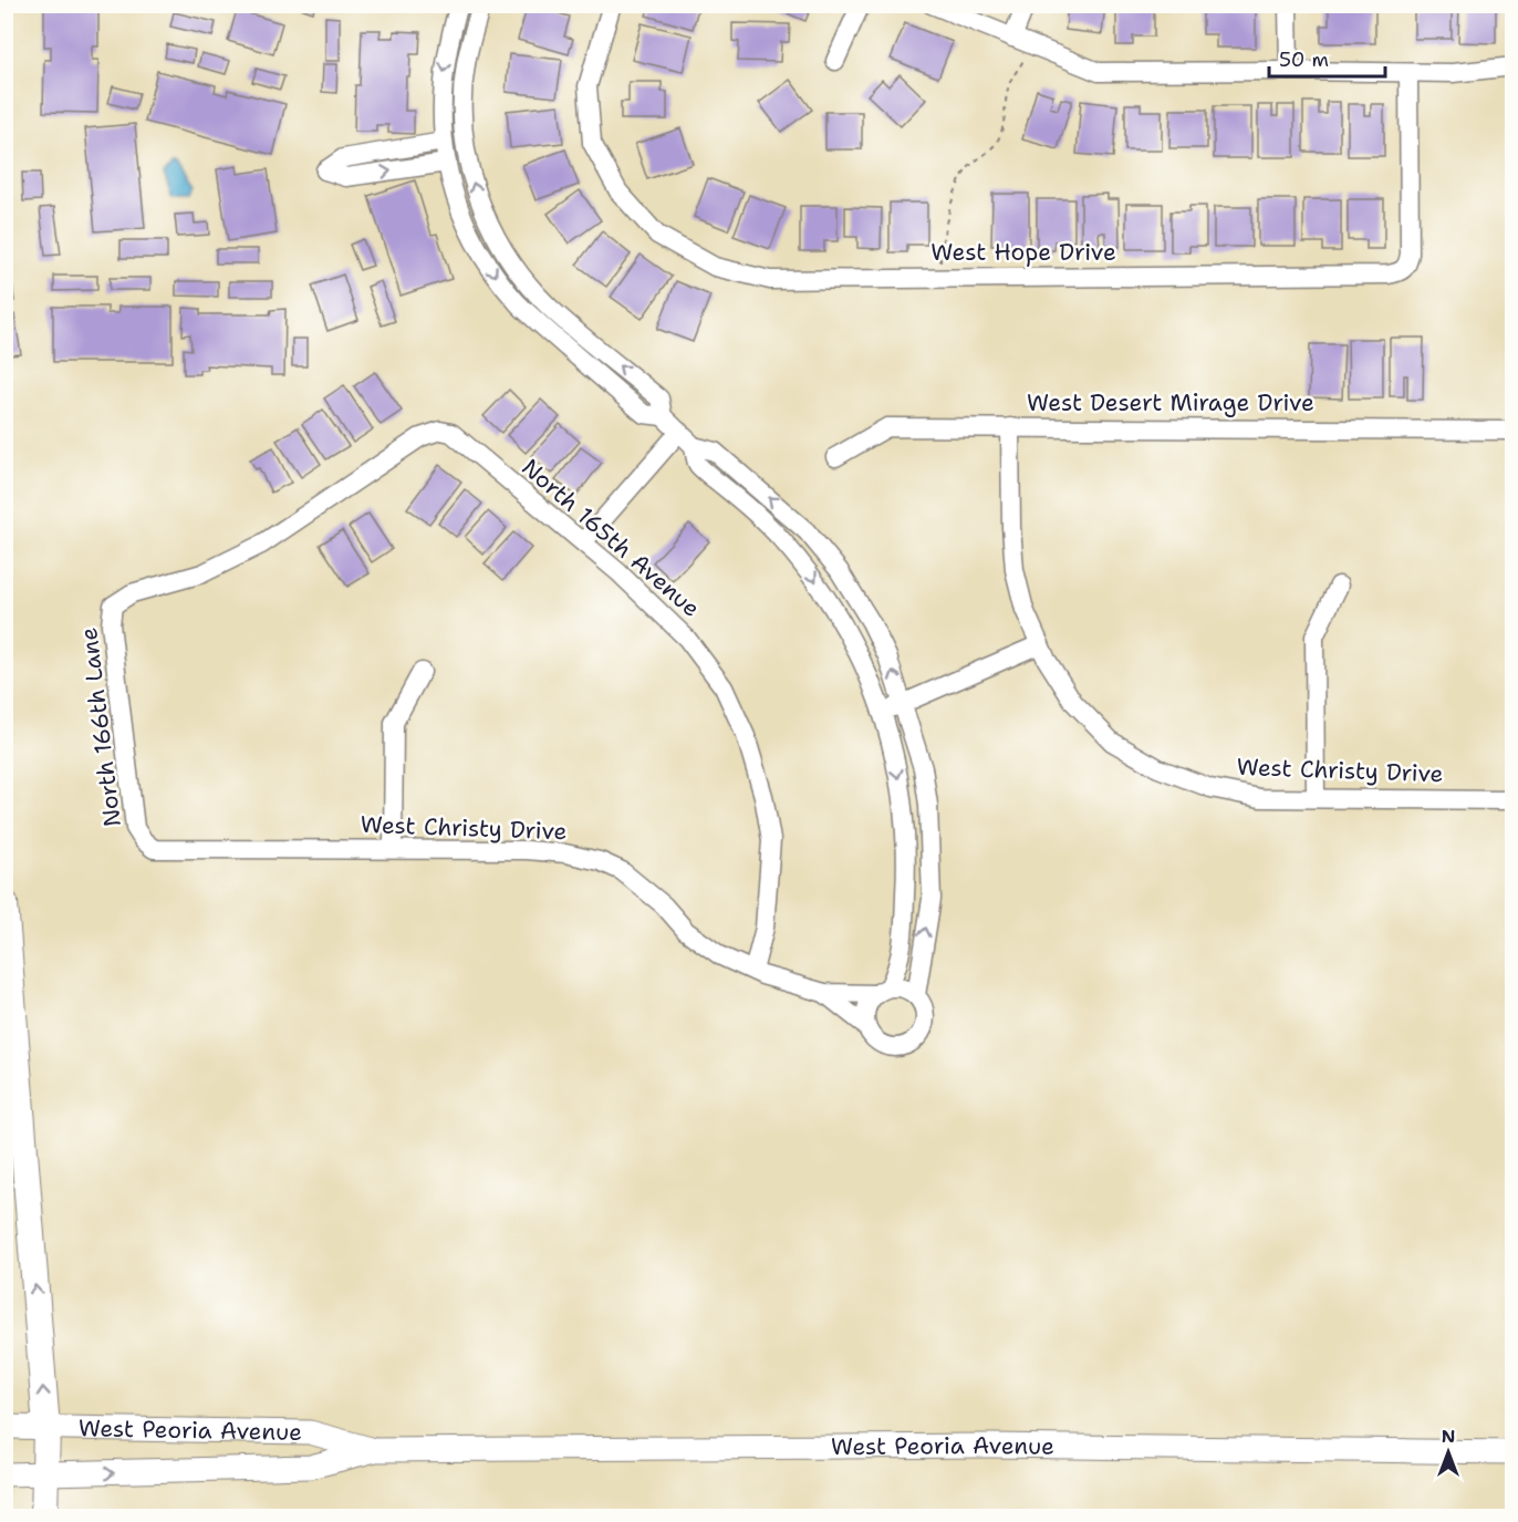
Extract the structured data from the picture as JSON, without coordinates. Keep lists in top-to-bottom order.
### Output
{
  "streets": {
    "main road": ["West Peoria Avenue"],
    "street": [
      "West Hope Drive",
      "West Desert Mirage Drive",
      "North 165th Avenue",
      "North 166th Lane",
      "West Christy Drive"
    ]
  },
  "crossings": [
    ["West Desert Mirage Drive", "West Christy Drive"],
    ["North 165th Avenue", "North 166th Lane"],
    ["North 165th Avenue", "West Christy Drive"],
    ["North 166th Lane", "West Christy Drive"]
  ],
  "scale_bar": "50 m",
  "north": "top"
}
